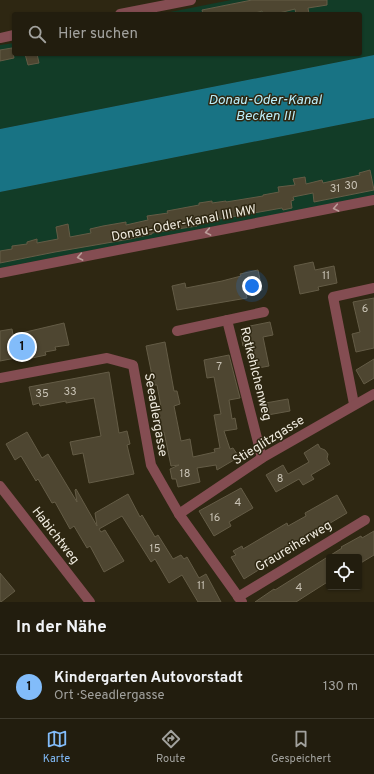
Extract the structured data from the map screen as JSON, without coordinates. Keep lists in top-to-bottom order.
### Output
{
  "streets": {
    "street": [
      "Donau-Oder-Kanal III MW",
      "Rotkehlchenweg",
      "Seeadlergasse",
      "Stieglitzgasse",
      "Habichtweg",
      "Graureiherweg"
    ]
  },
  "crossings": [
    ["Rotkehlchenweg", "Stieglitzgasse"],
    ["Seeadlergasse", "Stieglitzgasse"],
    ["Seeadlergasse", "Graureiherweg"]
  ],
  "one_way": ["Donau-Oder-Kanal III MW"],
  "water": ["Donau-Oder-Kanal Becken III"],
  "house_numbers": [
    "30",
    "31",
    "11",
    "6",
    "7",
    "33",
    "35",
    "18",
    "8",
    "4",
    "16",
    "15",
    "11",
    "4"
  ],
  "page": {
    "search": "Hier suchen",
    "pins": "1",
    "heading": "In der Nähe",
    "list": [
      {
        "mark": "1",
        "name": "Kindergarten Autovorstadt",
        "note": "Ort · Seeadlergasse",
        "value": "130 m"
      }
    ],
    "nav": ["Karte", "Route", "Gespeichert"]
  }
}
